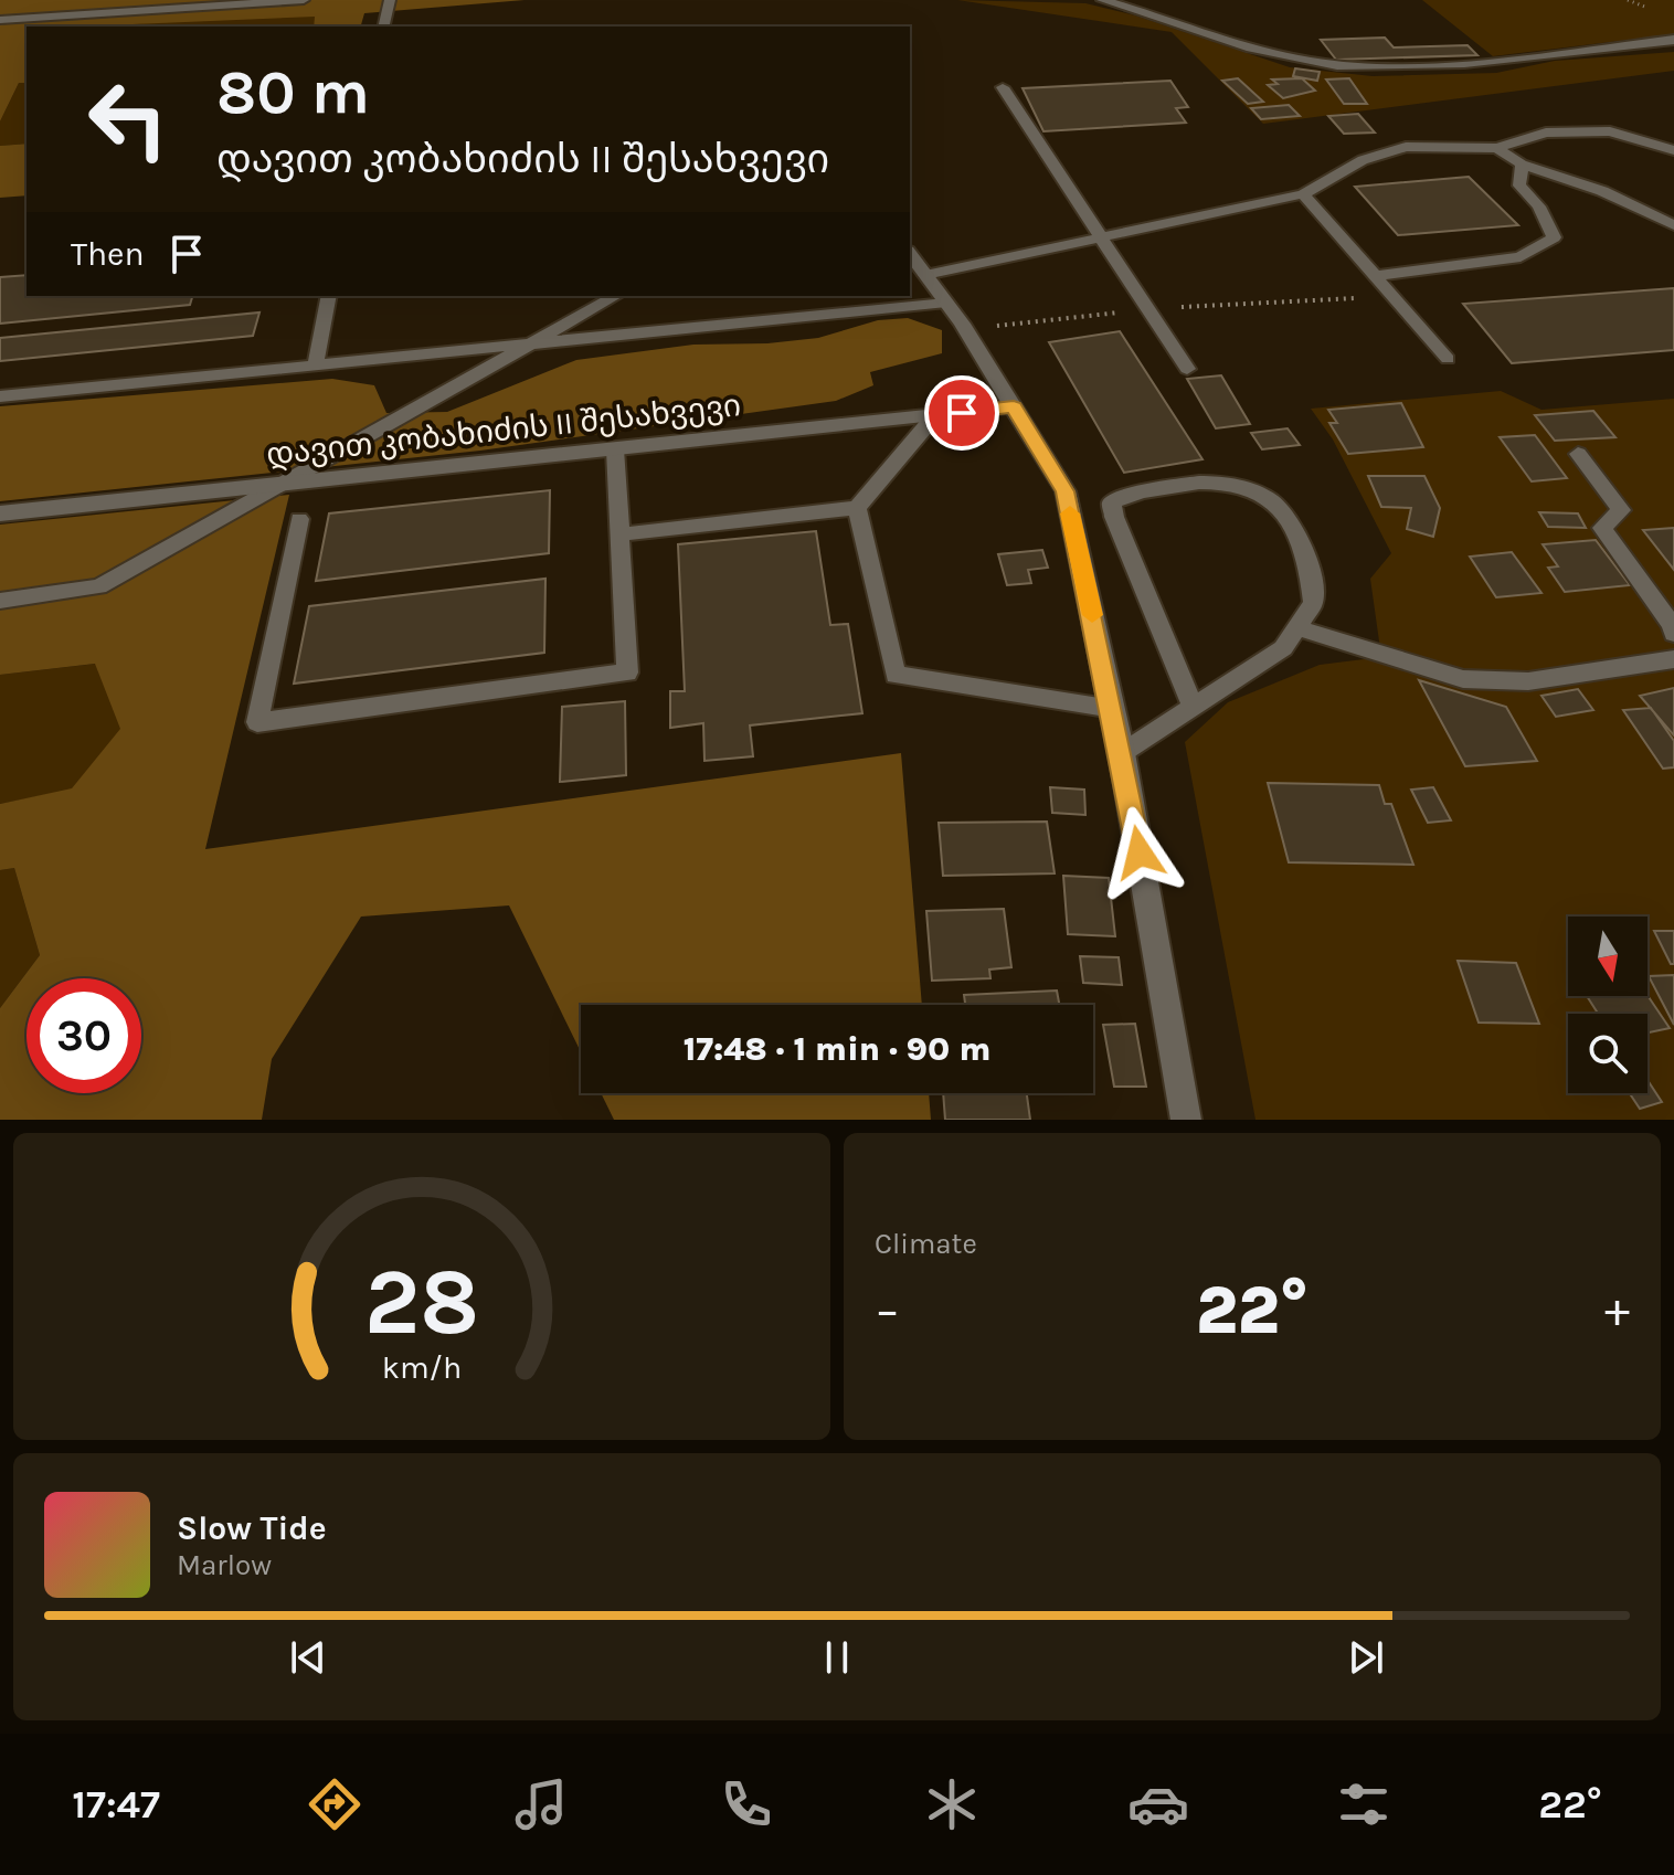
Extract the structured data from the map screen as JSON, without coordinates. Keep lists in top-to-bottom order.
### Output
{
  "streets": {
    "street": ["დავით კობახიძის II შესახვევი"]
  },
  "north": "bottom",
  "page": {
    "turn": ["80 m", "დავით კობახიძის II შესახვევი"],
    "then": "Then",
    "limit": "30",
    "trip": "17:48 · 1 min · 90 m",
    "tile": "Climate",
    "heat": ["−", "22°", "+"],
    "song": ["Slow Tide", "Marlow"],
    "tabs": ["17:47", "22°"],
    "gauge": ["28", "km/h"]
  }
}
